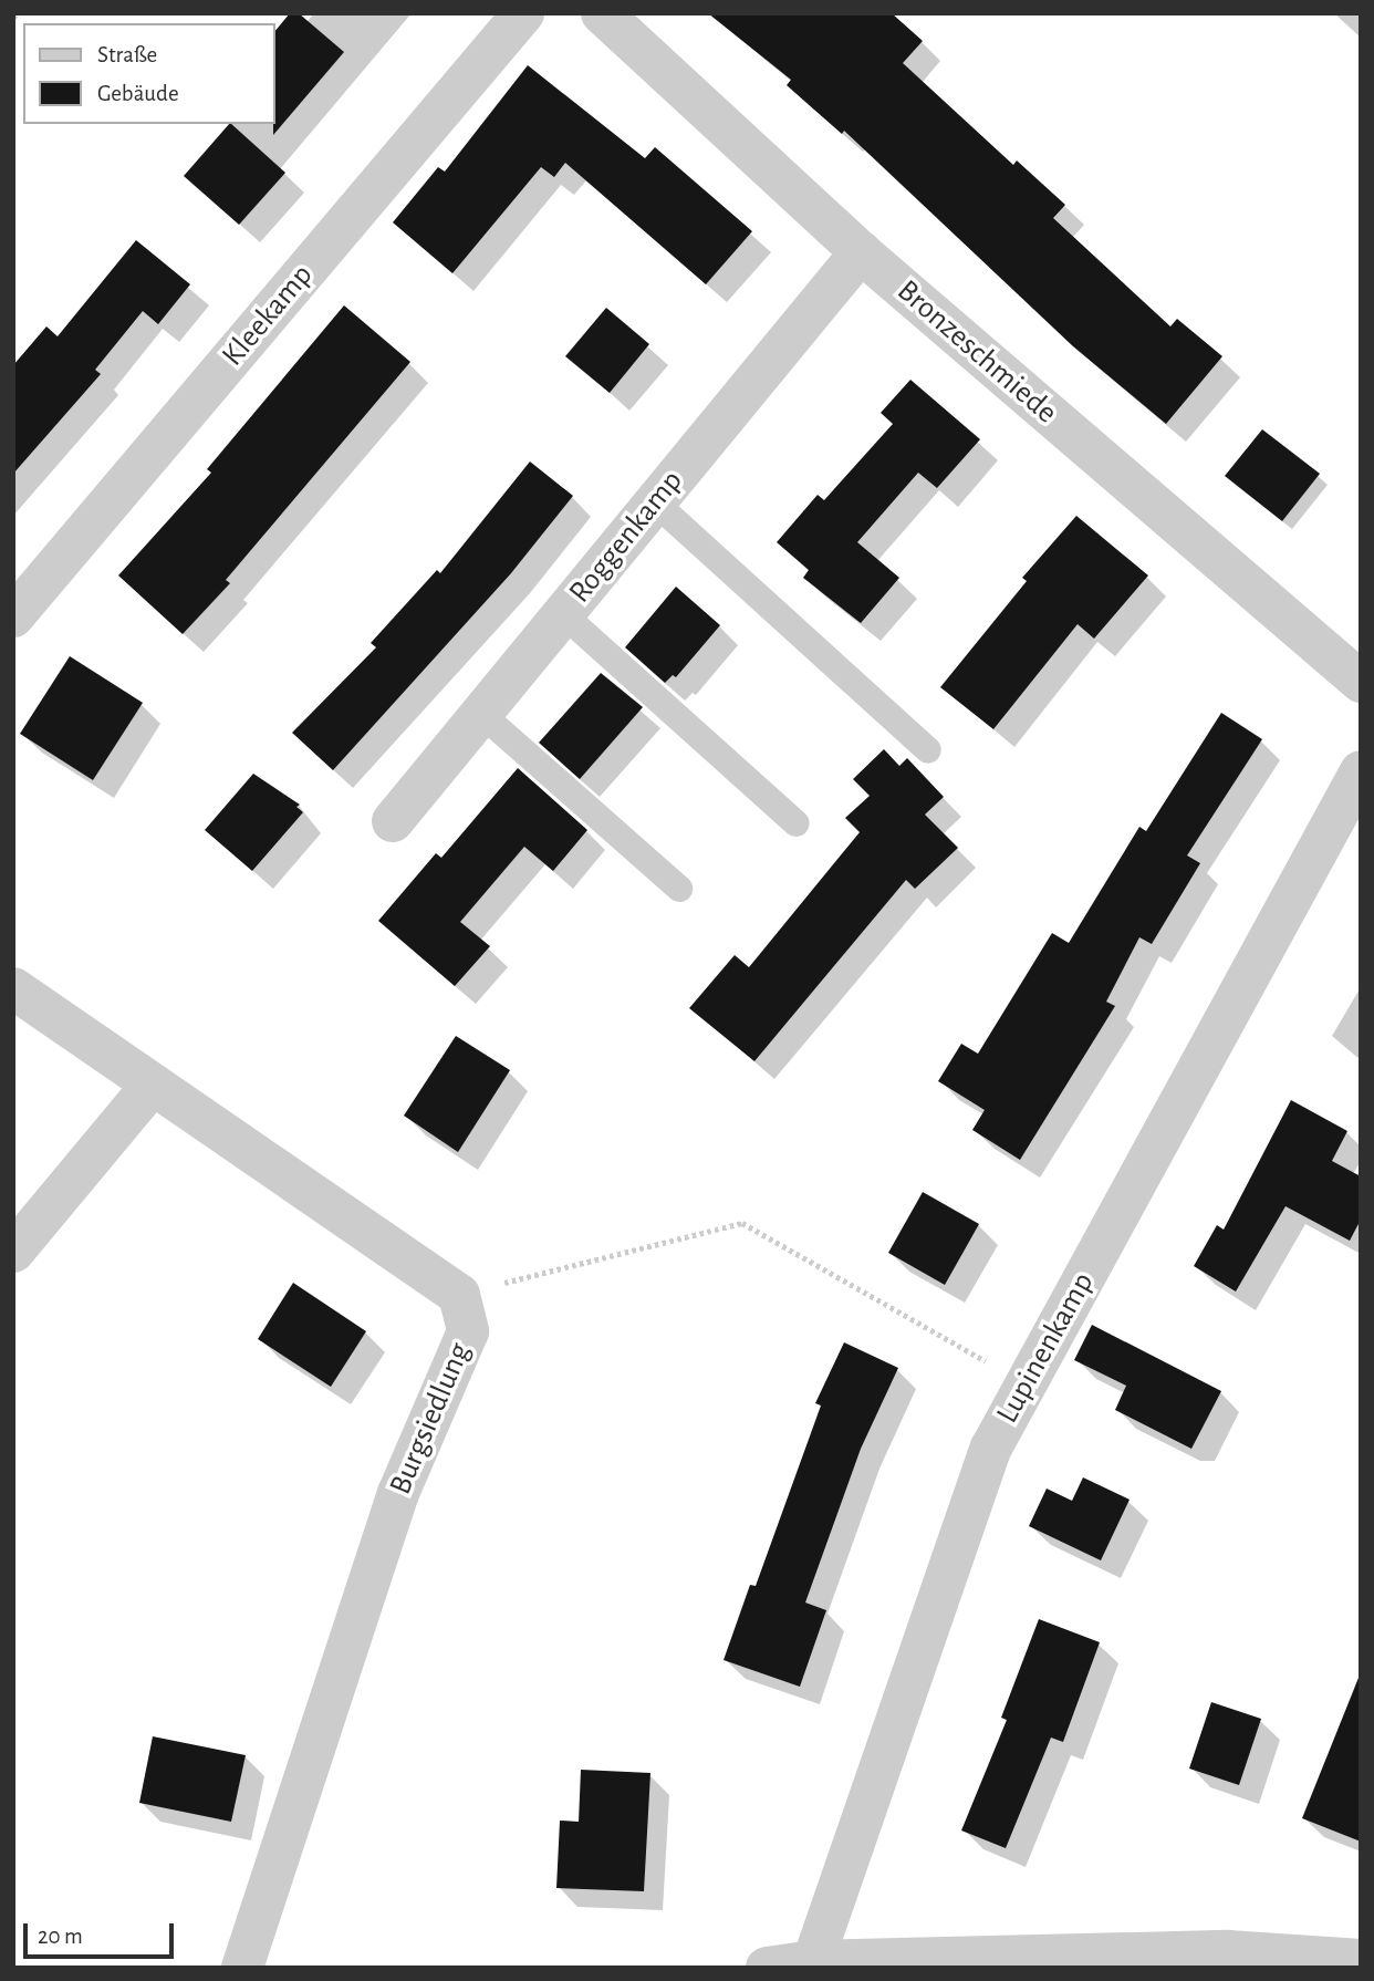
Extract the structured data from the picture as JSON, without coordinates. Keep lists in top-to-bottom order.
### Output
{
  "streets": {
    "street": [
      "Kleekamp",
      "Bronzeschmiede",
      "Roggenkamp",
      "Lupinenkamp",
      "Burgsiedlung"
    ]
  },
  "crossings": [
    ["Bronzeschmiede", "Roggenkamp"]
  ],
  "legend": ["Straße", "Gebäude"],
  "scale_bar": "20 m"
}
